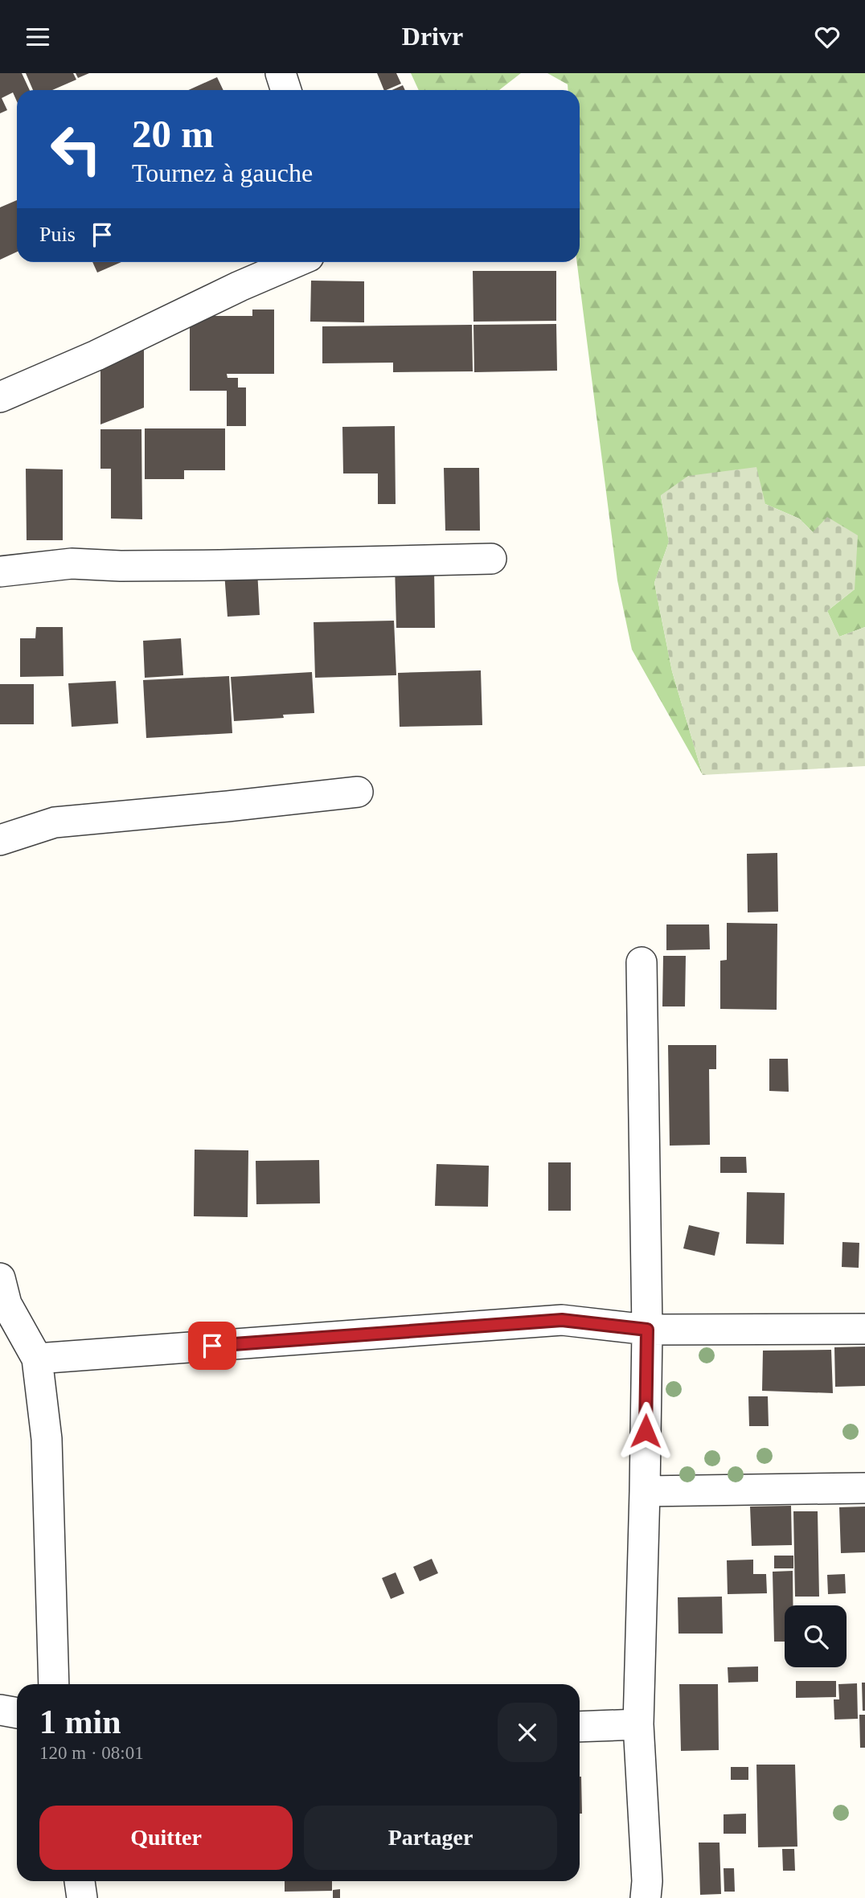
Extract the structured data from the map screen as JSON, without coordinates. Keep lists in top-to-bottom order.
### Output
{
  "page": {
    "header": "Drivr",
    "turn": ["20 m", "Tournez à gauche"],
    "then": "Puis",
    "heading": ["1 min", "120 m · 08:01"],
    "buttons": ["Quitter", "Partager"]
  }
}
